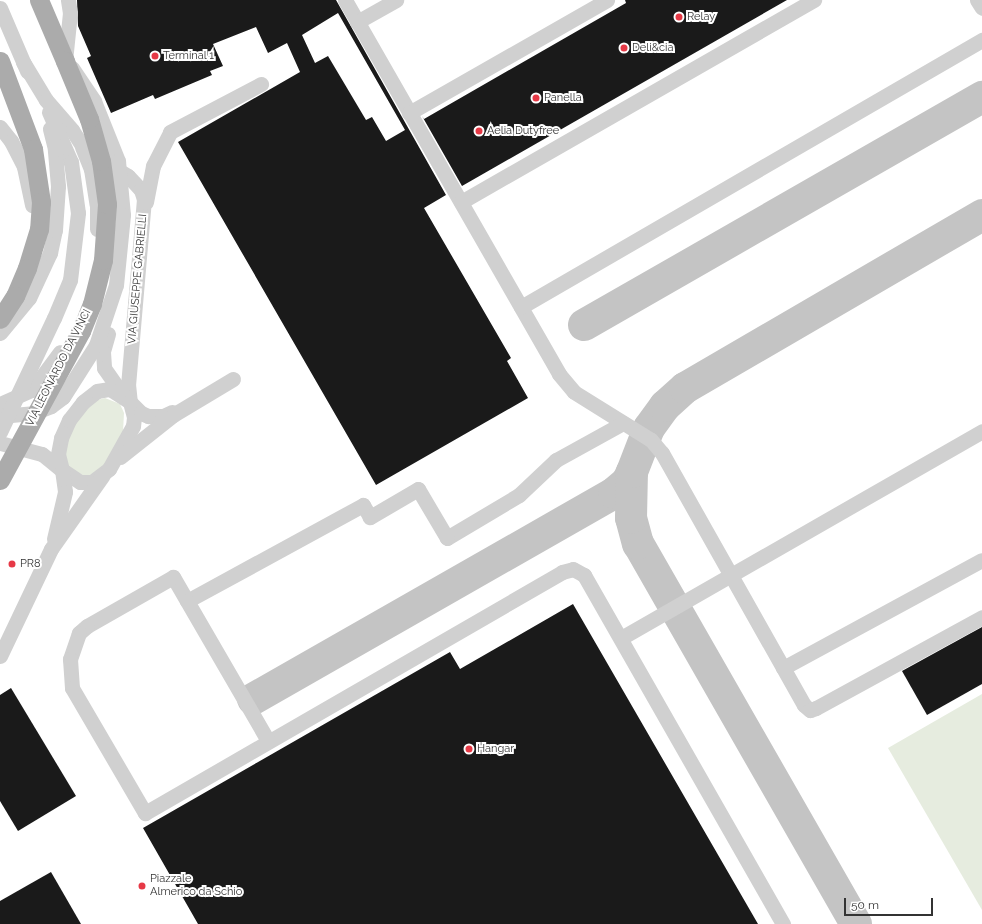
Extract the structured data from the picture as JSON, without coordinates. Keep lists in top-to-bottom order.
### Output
{
  "streets": {
    "main road": ["VIA LEONARDO DA VINCI"],
    "street": ["VIA GIUSEPPE GABRIELLI"]
  },
  "places": [
    "Relay",
    "Deli&cia",
    "Terminal 1",
    "Panella",
    "Aelia Dutyfree",
    "PR8",
    "Hangar",
    "Piazzale Almerico da Schio"
  ],
  "scale_bar": "50 m"
}
